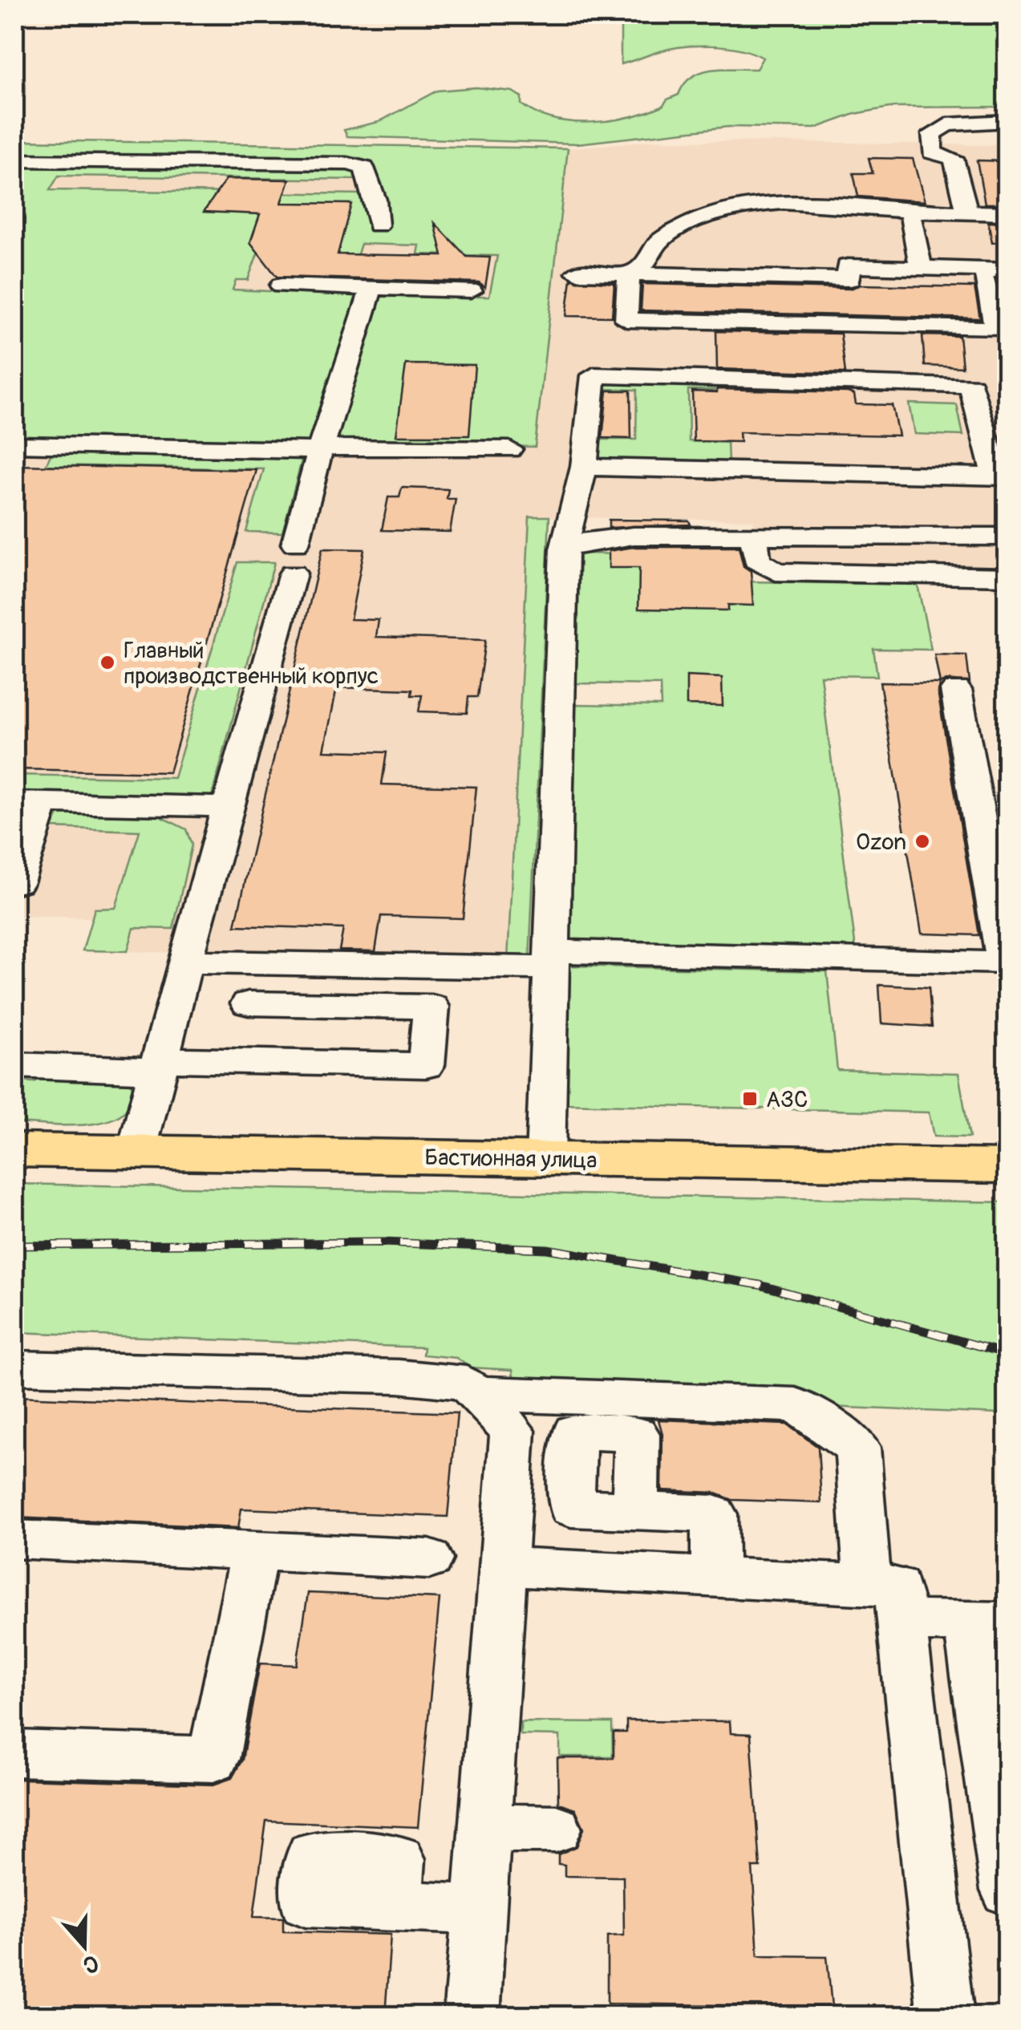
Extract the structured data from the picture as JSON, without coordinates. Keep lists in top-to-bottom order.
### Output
{
  "streets": {
    "main road": ["Бастионная улица"]
  },
  "places": {
    "other": ["Главный производственный корпус", "Ozon"],
    "transit": ["АЗС"]
  },
  "north": "bottom"
}
